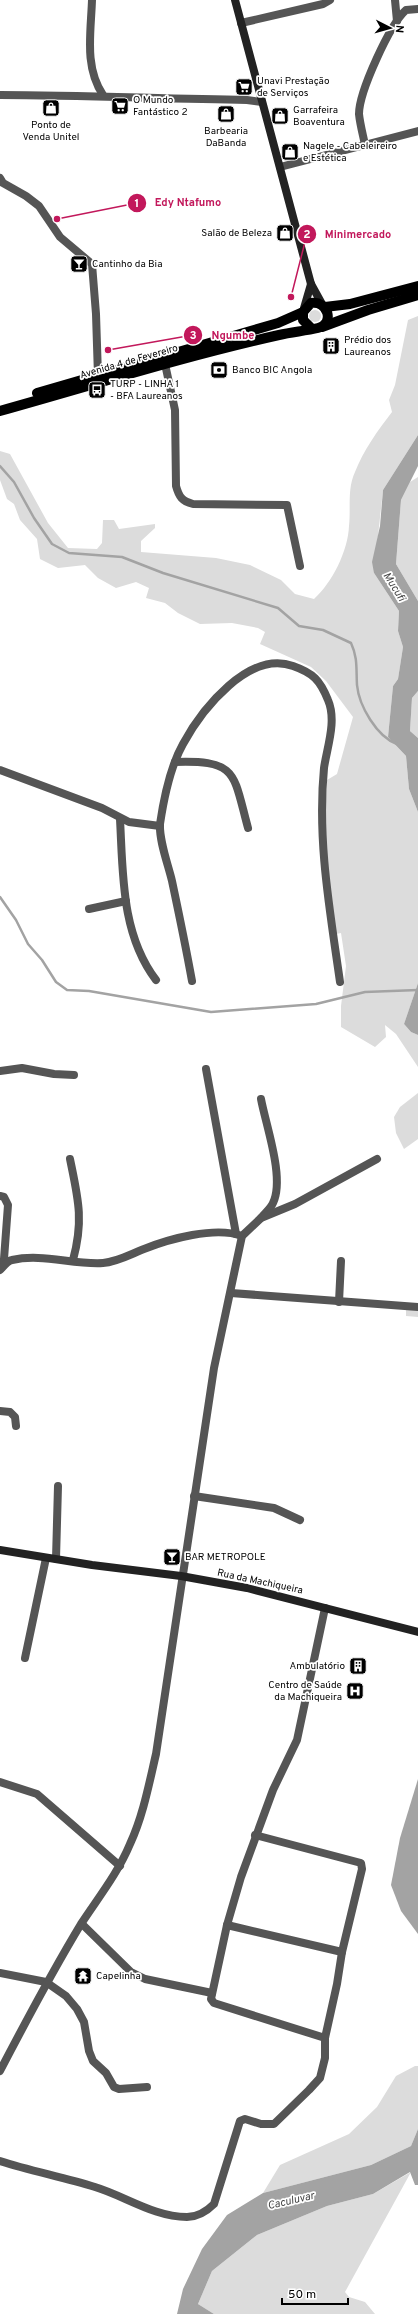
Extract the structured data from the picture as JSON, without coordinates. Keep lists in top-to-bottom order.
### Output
{
  "streets": {
    "main road": ["Avenida 4 de Fevereiro"],
    "street": ["Rua da Machiqueira"]
  },
  "water": ["Mucufi", "Caculuvar"],
  "places": {
    "supermarket": ["Unavi Prestação de Serviços", "O Mundo Fantástico 2"],
    "shop": [
      "Ponto de Venda Unitel",
      "Barbearia DaBanda",
      "Garrafeira Boaventura",
      "Nagele - Cabeleireiro e Estética",
      "Salão de Beleza"
    ],
    "other": ["Edy Ntafumo", "Minimercado", "Ngumbe"],
    "bar": ["Cantinho da Bia", "BAR METROPOLE"],
    "building": ["Prédio dos Laureanos", "Ambulatório"],
    "bank": ["Banco BIC Angola"],
    "bus stop": ["TURP - LINHA 1 - BFA Laureanos"],
    "hospital": ["Centro de Saúde da Machiqueira"],
    "temple": ["Capelinha"]
  },
  "scale_bar": "50 m",
  "north": "right"
}
